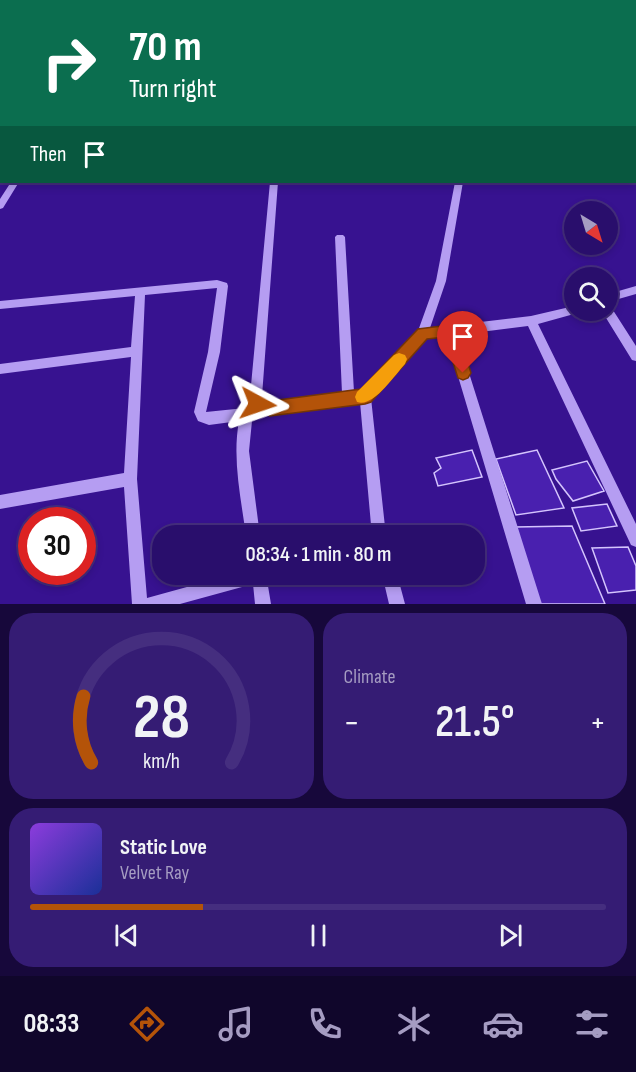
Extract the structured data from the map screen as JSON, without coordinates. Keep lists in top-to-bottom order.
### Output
{
  "north": "bottom right",
  "page": {
    "turn": ["70 m", "Turn right"],
    "then": "Then",
    "limit": "30",
    "trip": "08:34 · 1 min · 80 m",
    "tile": "Climate",
    "heat": ["−", "21.5°", "+"],
    "song": ["Static Love", "Velvet Ray"],
    "tabs": "08:33",
    "gauge": ["28", "km/h"]
  }
}
